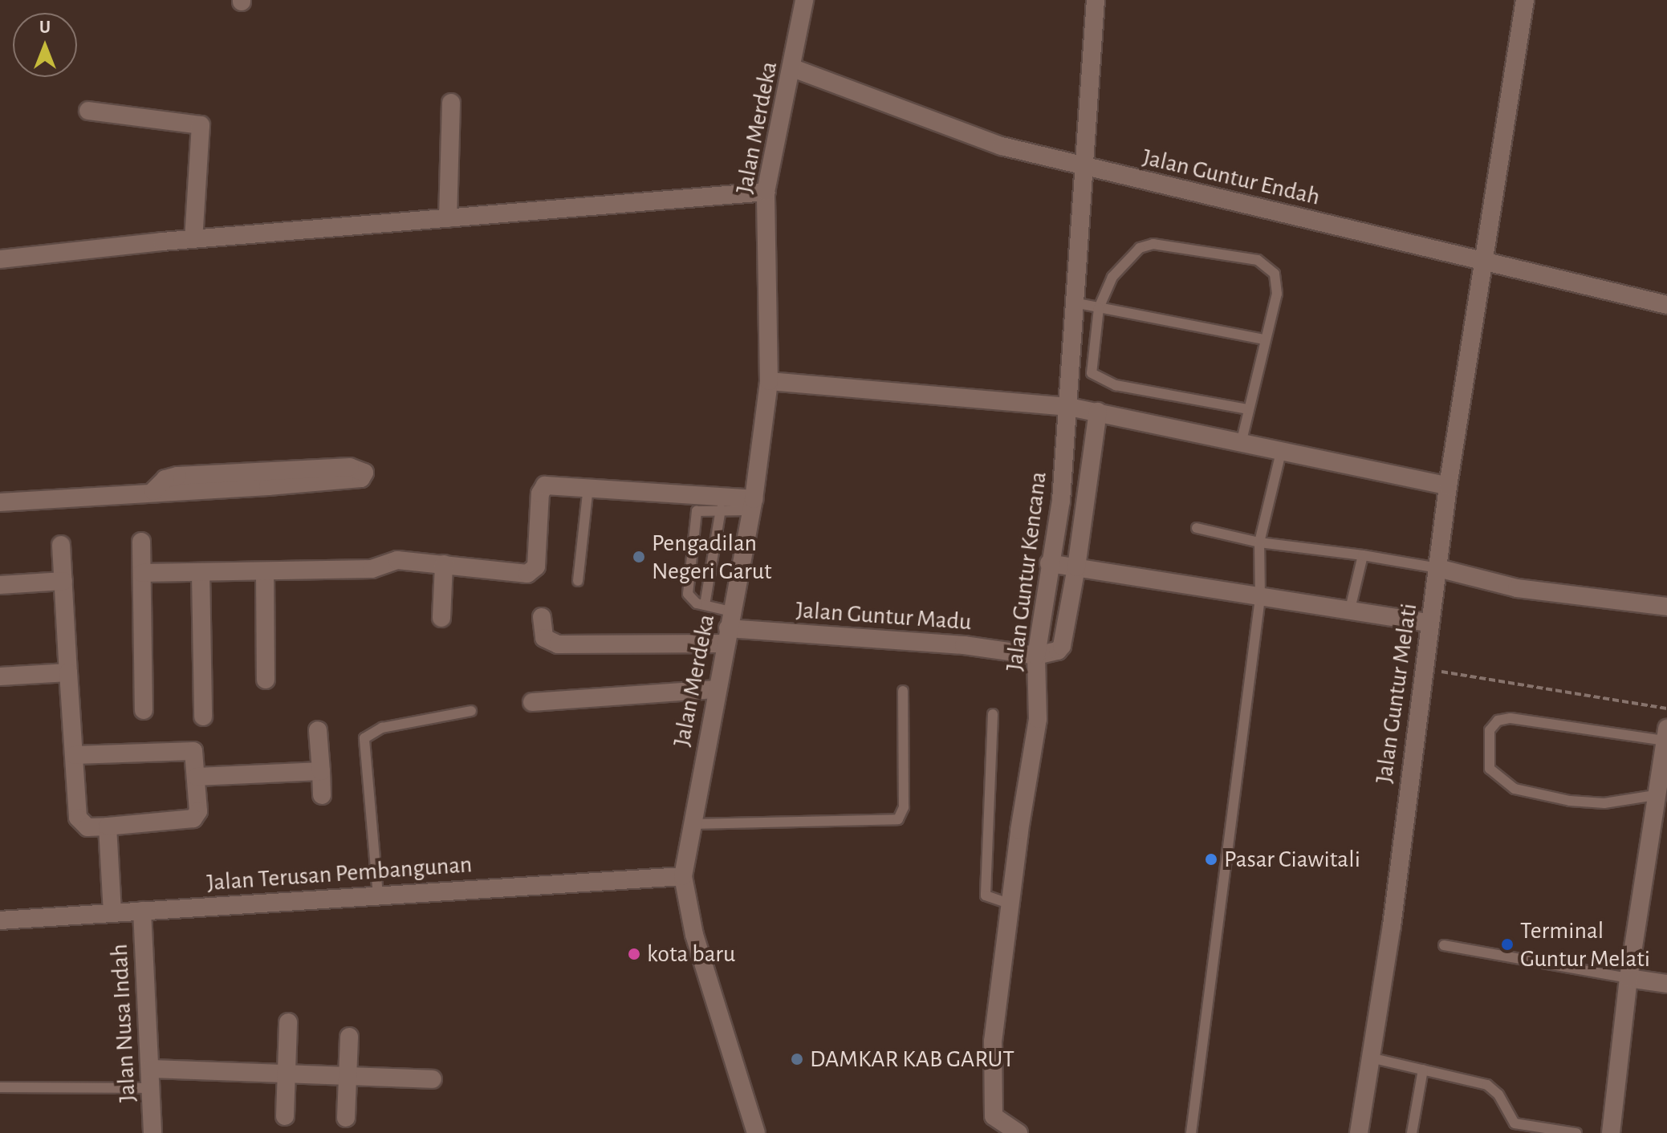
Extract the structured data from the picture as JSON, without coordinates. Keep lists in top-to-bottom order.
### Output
{
  "streets": {
    "street": [
      "Jalan Merdeka",
      "Jalan Guntur Endah",
      "Jalan Guntur Kencana",
      "Jalan Guntur Madu",
      "Jalan Guntur Melati",
      "Jalan Terusan Pembangunan",
      "Jalan Nusa Indah"
    ]
  },
  "crossings": [
    ["Jalan Merdeka", "Jalan Guntur Endah"],
    ["Jalan Merdeka", "Jalan Guntur Madu"],
    ["Jalan Merdeka", "Jalan Terusan Pembangunan"],
    ["Jalan Guntur Endah", "Jalan Guntur Kencana"],
    ["Jalan Guntur Endah", "Jalan Guntur Melati"],
    ["Jalan Guntur Kencana", "Jalan Guntur Madu"],
    ["Jalan Terusan Pembangunan", "Jalan Nusa Indah"]
  ],
  "places": [
    "Pengadilan Negeri Garut",
    "Pasar Ciawitali",
    "Terminal Guntur Melati",
    "kota baru",
    "DAMKAR KAB GARUT"
  ],
  "north": "top"
}
